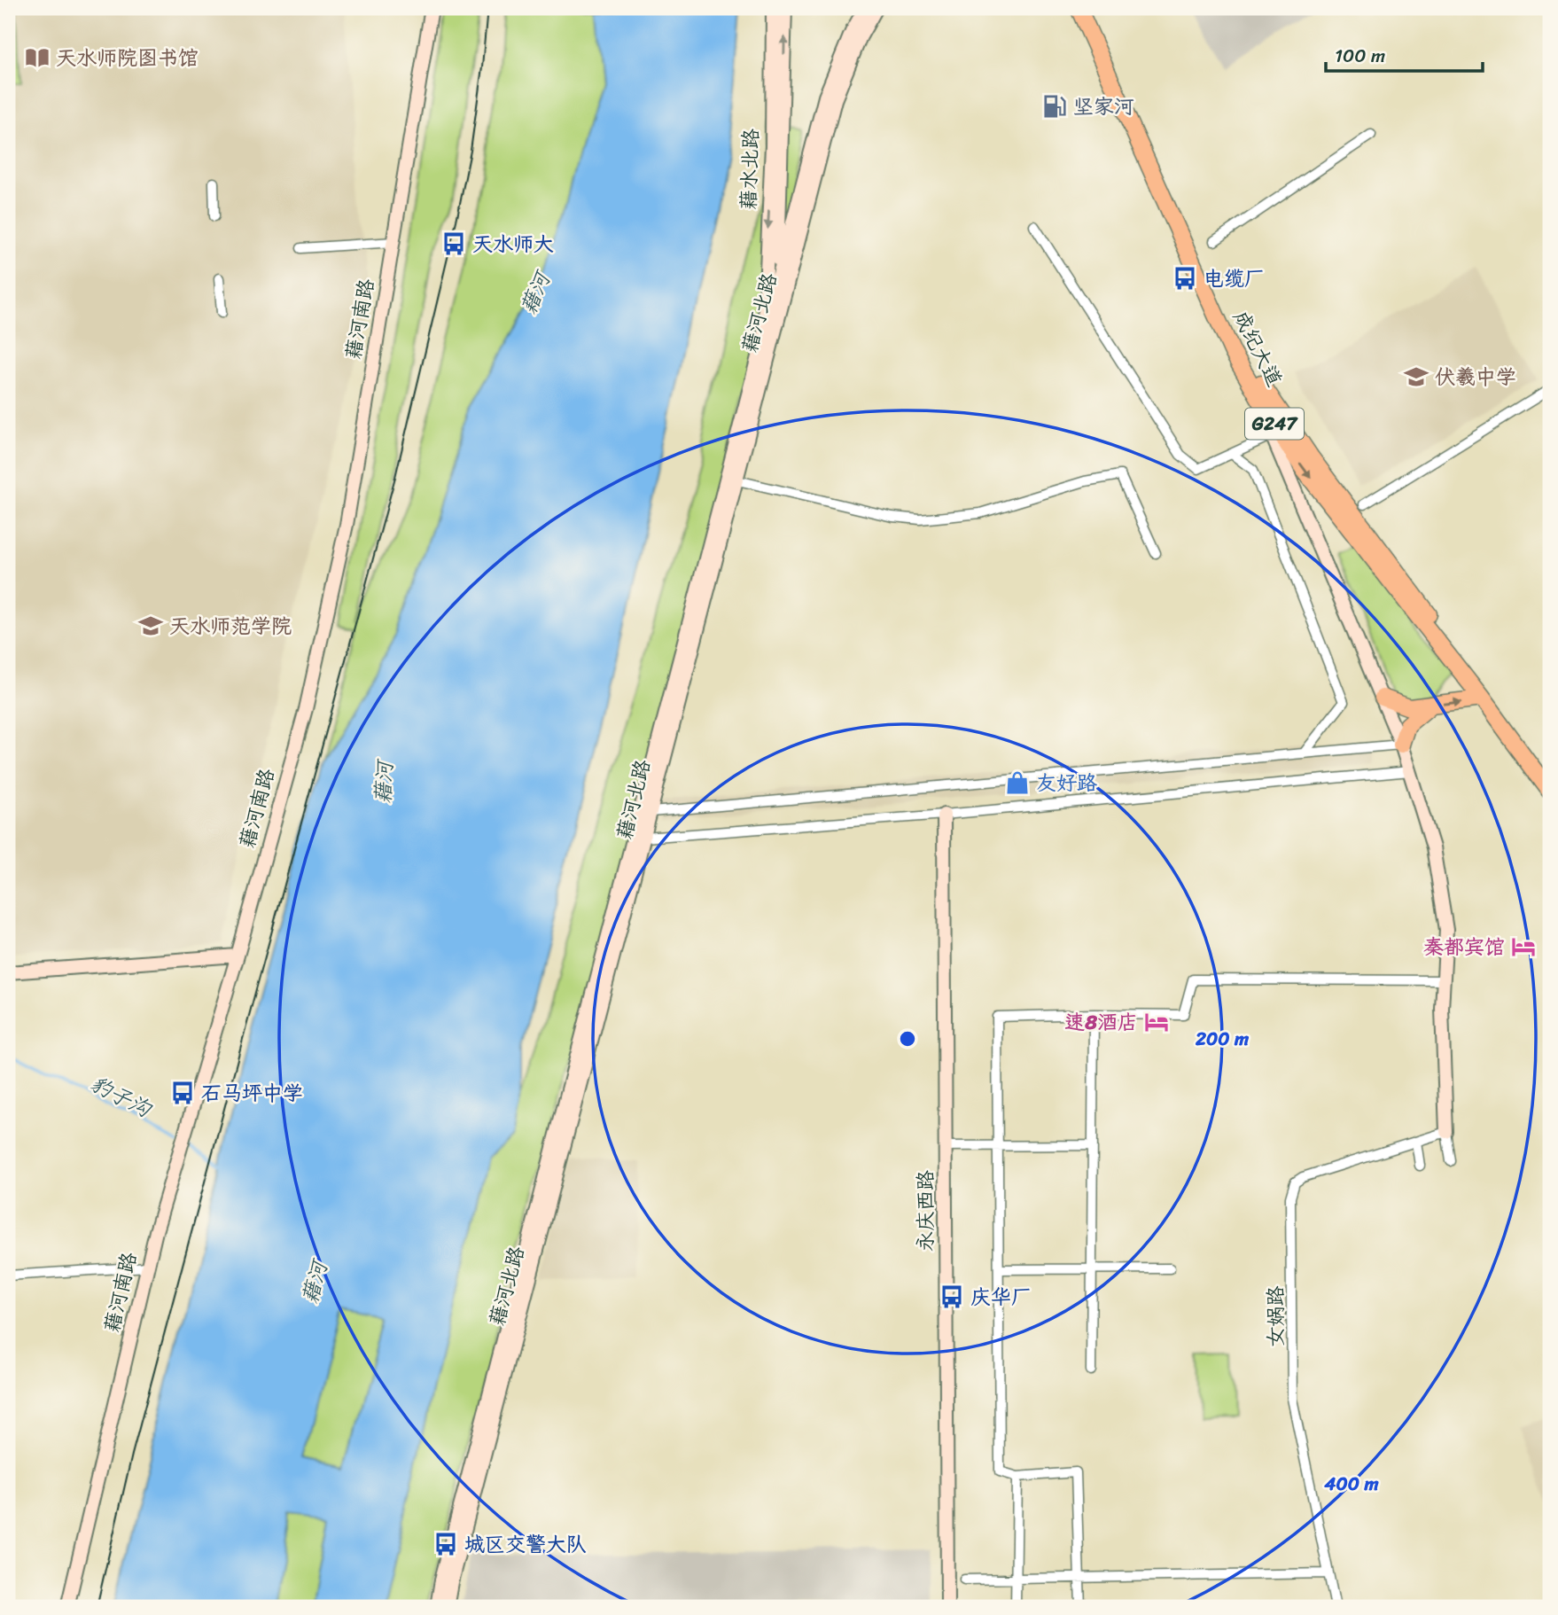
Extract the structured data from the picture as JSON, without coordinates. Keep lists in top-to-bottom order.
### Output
{
  "streets": {
    "highway": ["成纪大道", "G247"],
    "main road": [
      "藉水北路",
      "藉河北路",
      "藉河南路",
      "永庆西路"
    ],
    "street": ["女娲路"]
  },
  "crossings": [
    ["藉水北路", "藉河北路"]
  ],
  "water": ["藉河", "豹子沟"],
  "places": {
    "library": ["天水师院图书馆"],
    "fuel station": ["坚家河"],
    "bus stop": [
      "天水师大",
      "电缆厂",
      "石马坪中学",
      "庆华厂",
      "城区交警大队"
    ],
    "school or university": ["伏羲中学", "天水师范学院"],
    "shop": ["友好路"],
    "hotel": ["秦都宾馆", "速8酒店"]
  },
  "scale_bar": "100 m",
  "rings": ["200 m", "400 m"]
}
